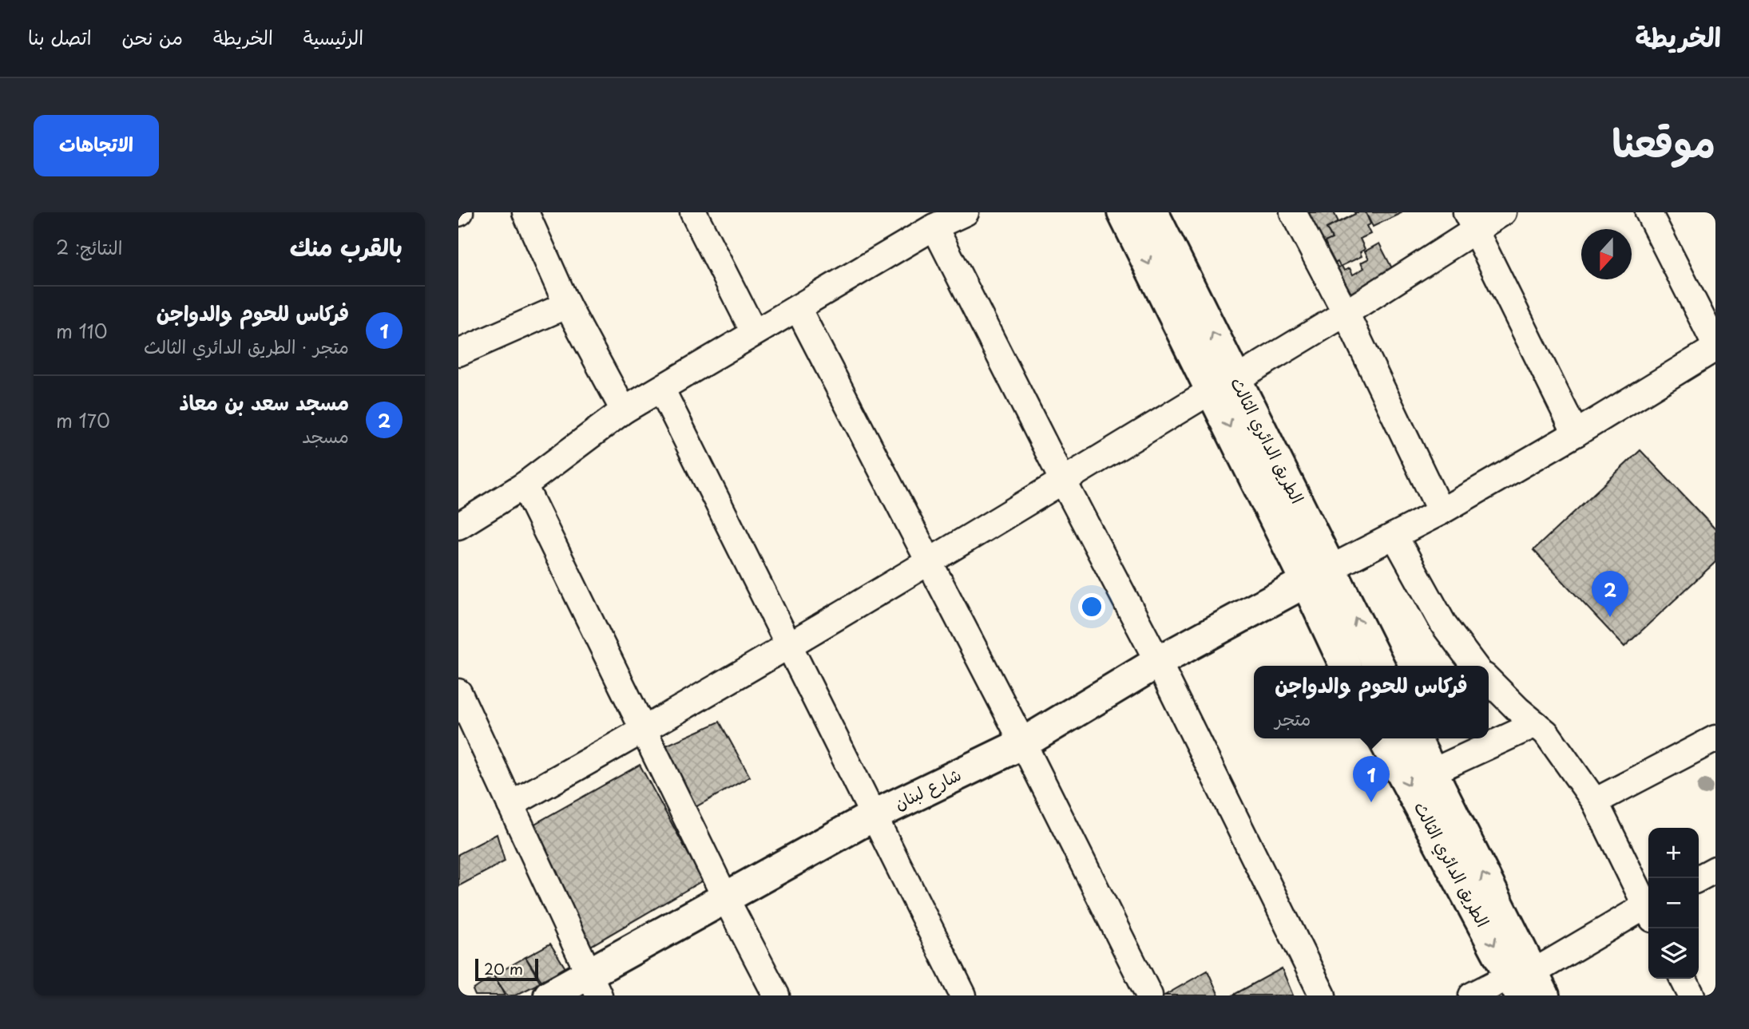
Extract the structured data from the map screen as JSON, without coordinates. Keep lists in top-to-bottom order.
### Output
{
  "streets": {
    "main road": ["الطريق الدائري الثالث", "شارع لبنان"]
  },
  "crossings": [
    ["الطريق الدائري الثالث", "شارع لبنان"]
  ],
  "scale_bar": "20 m",
  "north": "bottom",
  "page": {
    "header": "الخريطة",
    "nav": [
      "الرئيسية",
      "الخريطة",
      "من نحن",
      "اتصل بنا"
    ],
    "title": "موقعنا",
    "buttons": "الاتجاهات",
    "heading": ["بالقرب منك", "النتائج: 2"],
    "list": [
      {
        "mark": "1",
        "name": "فركاس للحوم والدواجن",
        "note": "متجر · الطريق الدائري الثالث",
        "value": "110 m"
      },
      {
        "mark": "2",
        "name": "مسجد سعد بن معاذ",
        "note": "مسجد",
        "value": "170 m"
      }
    ],
    "pins": ["2", "1"],
    "popup": ["فركاس للحوم والدواجن", "متجر"],
    "map_buttons": ["+", "−"],
    "scale": "20 m"
  }
}
